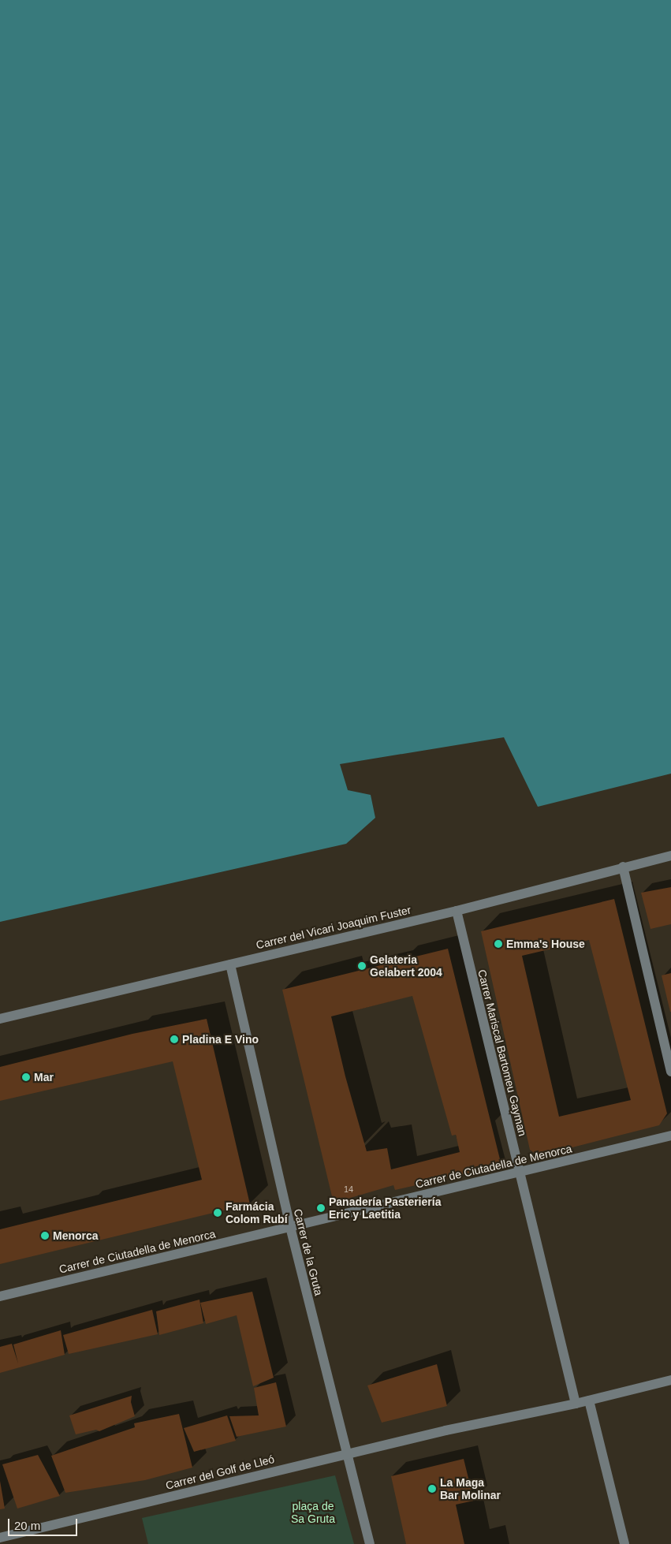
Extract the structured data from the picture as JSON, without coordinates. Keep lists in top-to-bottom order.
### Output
{
  "streets": {
    "street": [
      "Carrer del Vicari Joaquim Fuster",
      "Carrer Mariscal Bartomeu Gayman",
      "Carrer de Ciutadella de Menorca",
      "Carrer de la Gruta",
      "Carrer del Golf de Lleó"
    ]
  },
  "crossings": [
    ["Carrer del Vicari Joaquim Fuster", "Carrer Mariscal Bartomeu Gayman"],
    ["Carrer del Vicari Joaquim Fuster", "Carrer de la Gruta"],
    ["Carrer Mariscal Bartomeu Gayman", "Carrer de Ciutadella de Menorca"],
    ["Carrer Mariscal Bartomeu Gayman", "Carrer del Golf de Lleó"],
    ["Carrer de Ciutadella de Menorca", "Carrer de la Gruta"],
    ["Carrer de la Gruta", "Carrer del Golf de Lleó"]
  ],
  "parks": ["plaça de Sa Gruta"],
  "places": [
    "Emma's House",
    "Gelateria Gelabert 2004",
    "Pladina E Vino",
    "Mar",
    "Panadería Pasteriería Eric y Laetitia",
    "Farmácia Colom Rubí",
    "Menorca",
    "La Maga Bar Molinar"
  ],
  "house_numbers": ["14"],
  "scale_bar": "20 m"
}
